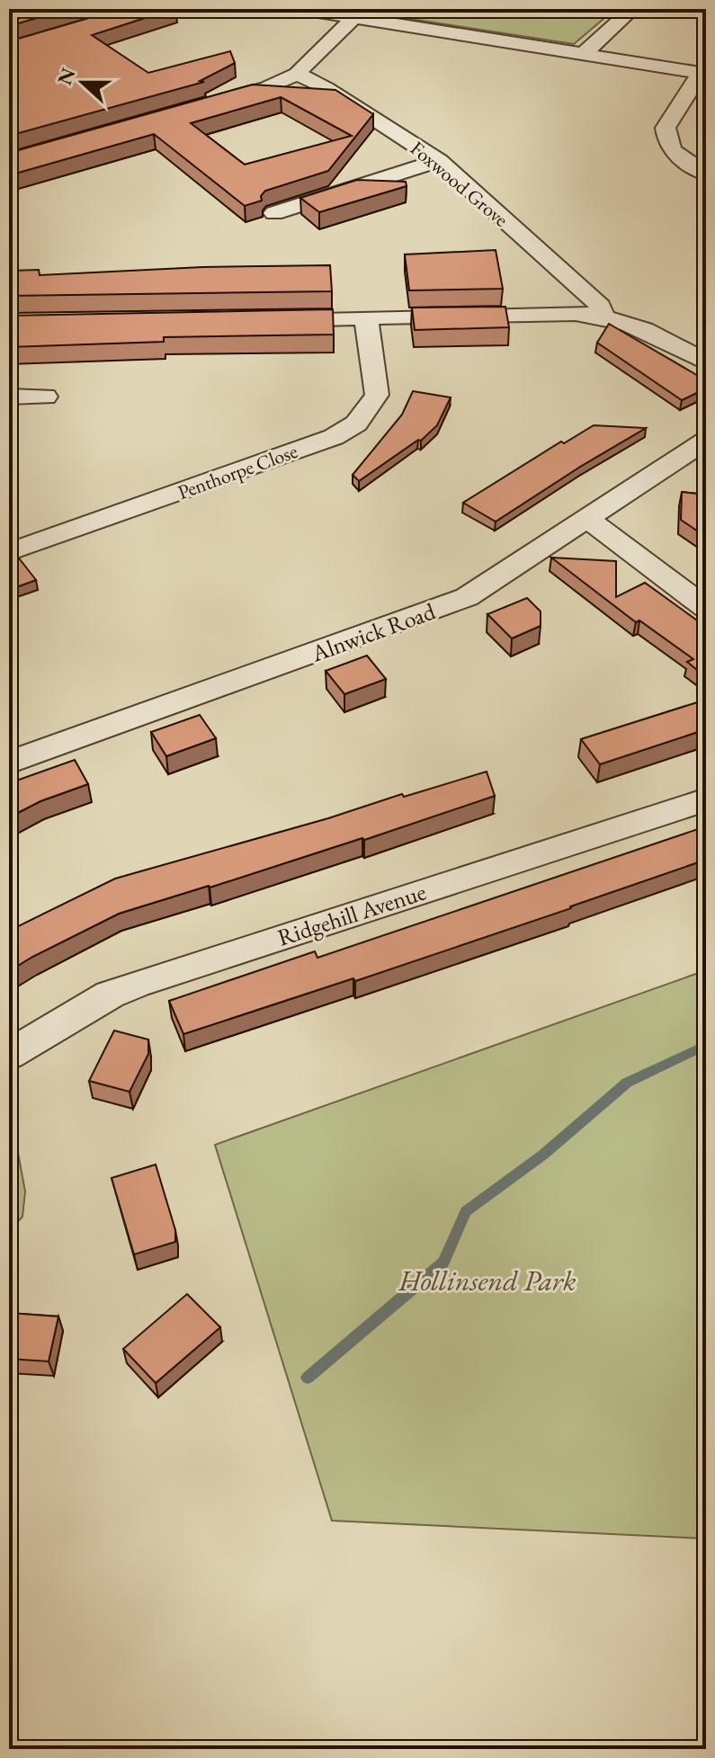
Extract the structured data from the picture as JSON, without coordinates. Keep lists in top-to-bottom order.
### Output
{
  "streets": {
    "street": [
      "Foxwood Grove",
      "Penthorpe Close",
      "Alnwick Road",
      "Ridgehill Avenue"
    ]
  },
  "parks": ["Hollinsend Park"],
  "north": "left"
}
